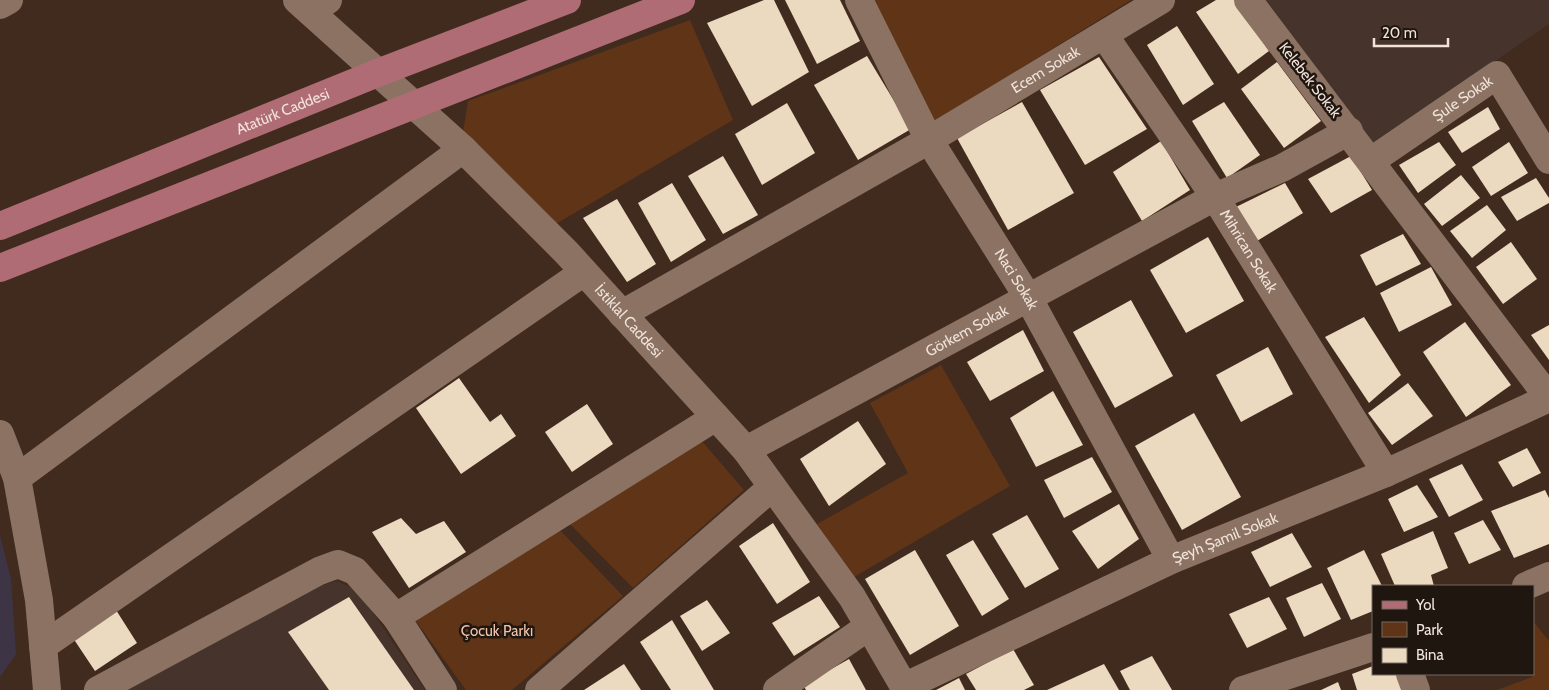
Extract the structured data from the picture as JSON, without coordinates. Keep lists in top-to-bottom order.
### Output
{
  "streets": {
    "main road": ["Atatürk Caddesi"],
    "street": [
      "Ecem Sokak",
      "Kelebek Sokak",
      "Şule Sokak",
      "Mihrican Sokak",
      "Naci Sokak",
      "İstiklal Caddesi",
      "Görkem Sokak",
      "Şeyh Şamil Sokak"
    ]
  },
  "crossings": [
    ["Ecem Sokak", "Mihrican Sokak"],
    ["Ecem Sokak", "Naci Sokak"],
    ["Ecem Sokak", "İstiklal Caddesi"],
    ["Kelebek Sokak", "Şule Sokak"],
    ["Kelebek Sokak", "Şeyh Şamil Sokak"],
    ["Atatürk Caddesi", "İstiklal Caddesi"],
    ["Mihrican Sokak", "Görkem Sokak"],
    ["Mihrican Sokak", "Şeyh Şamil Sokak"],
    ["Naci Sokak", "Görkem Sokak"],
    ["Naci Sokak", "Şeyh Şamil Sokak"],
    ["İstiklal Caddesi", "Görkem Sokak"],
    ["İstiklal Caddesi", "Şeyh Şamil Sokak"]
  ],
  "parks": ["Çocuk Parkı"],
  "legend": ["Yol", "Park", "Bina"],
  "scale_bar": "20 m"
}
